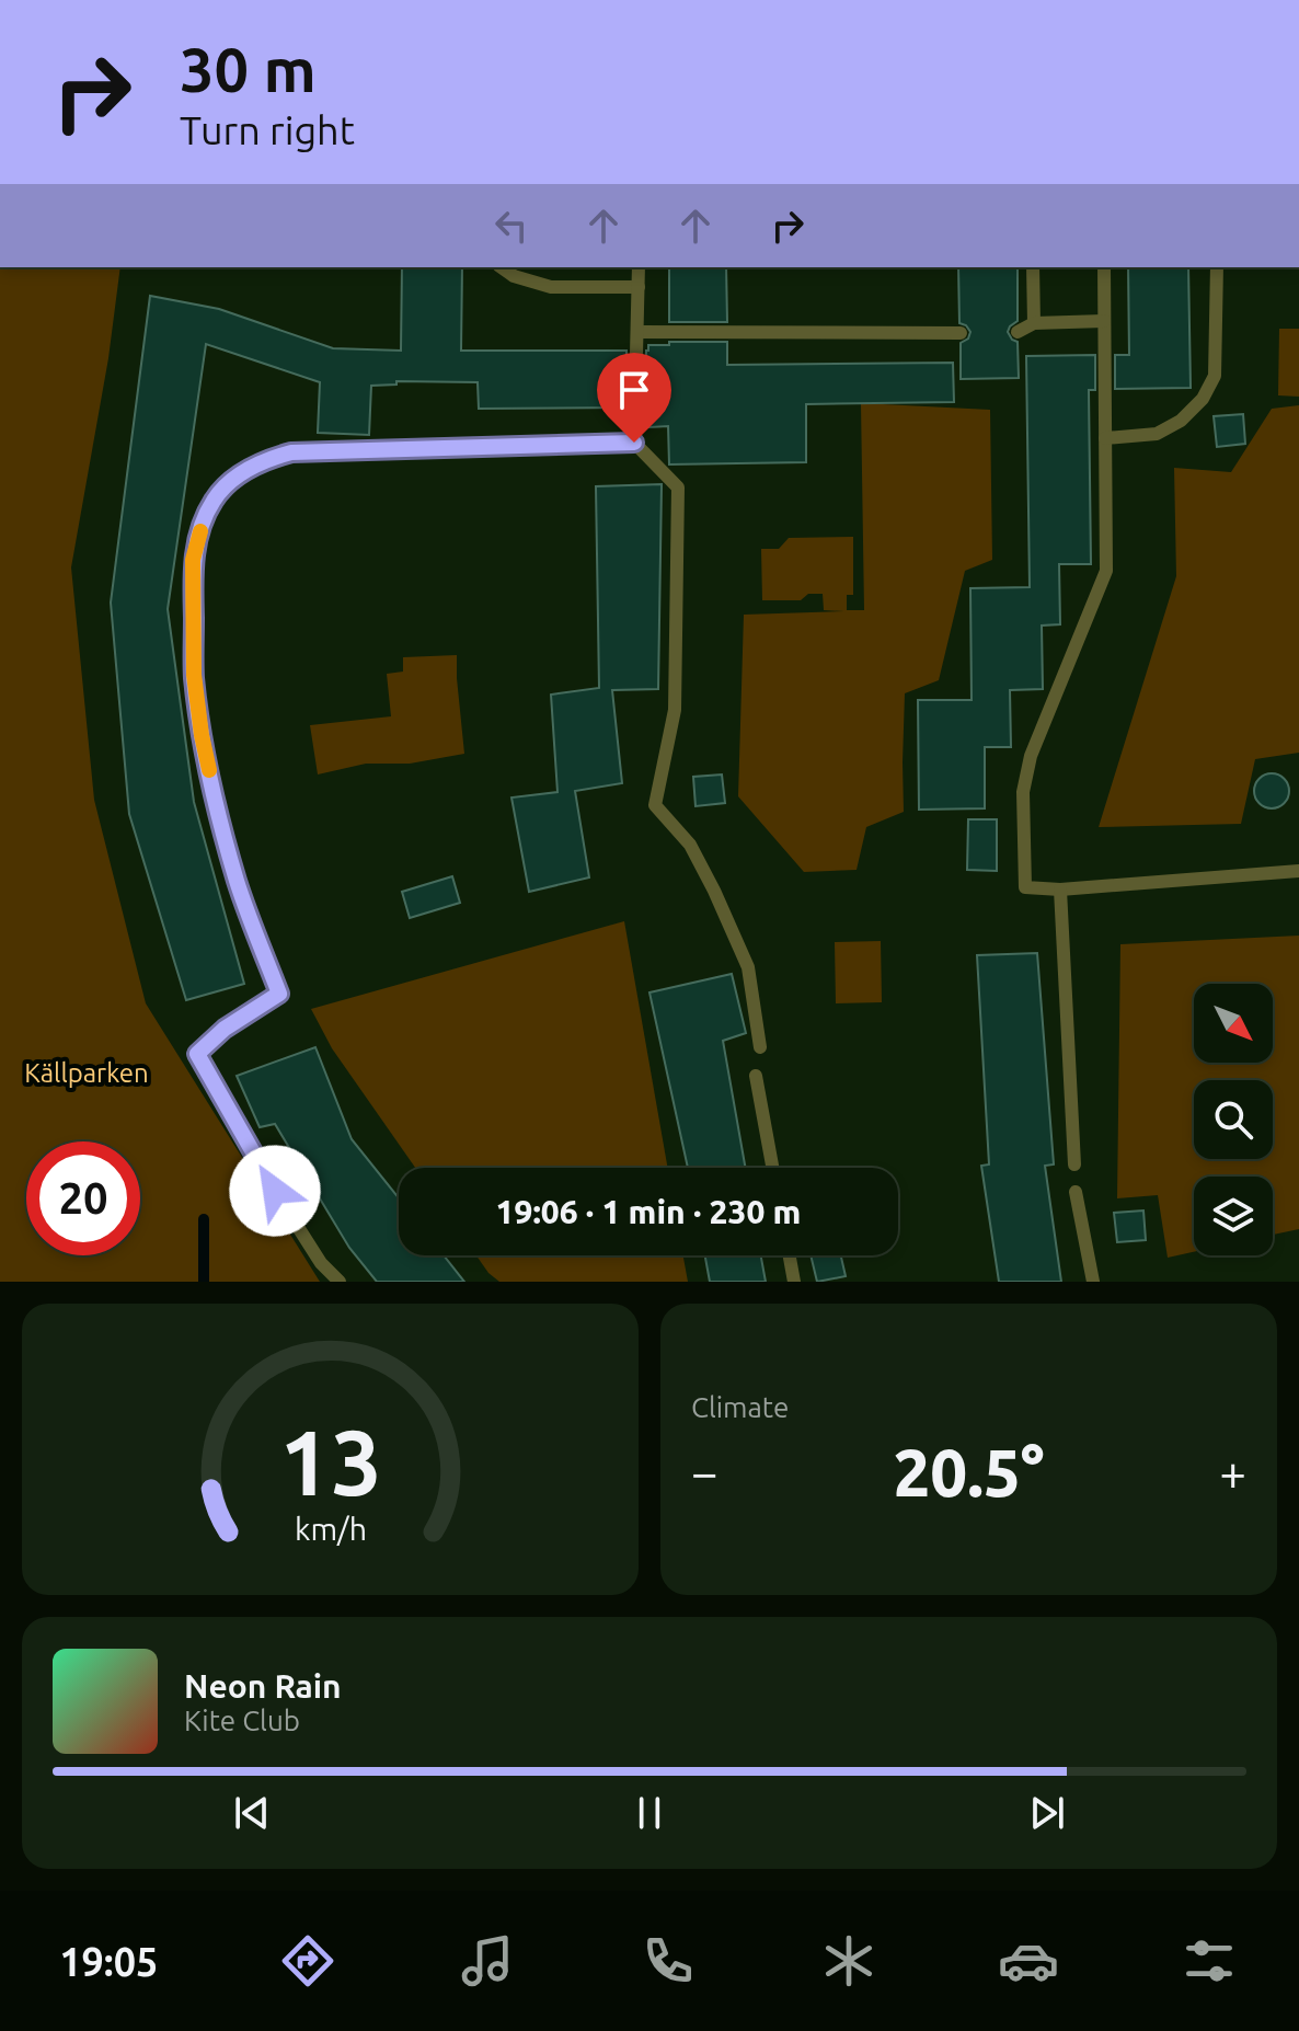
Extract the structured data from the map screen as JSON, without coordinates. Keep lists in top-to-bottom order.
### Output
{
  "parks": ["Källparken"],
  "north": "bottom right",
  "page": {
    "turn": ["30 m", "Turn right"],
    "limit": "20",
    "trip": "19:06 · 1 min · 230 m",
    "tile": "Climate",
    "heat": ["−", "20.5°", "+"],
    "song": ["Neon Rain", "Kite Club"],
    "tabs": "19:05",
    "gauge": ["13", "km/h"]
  }
}
